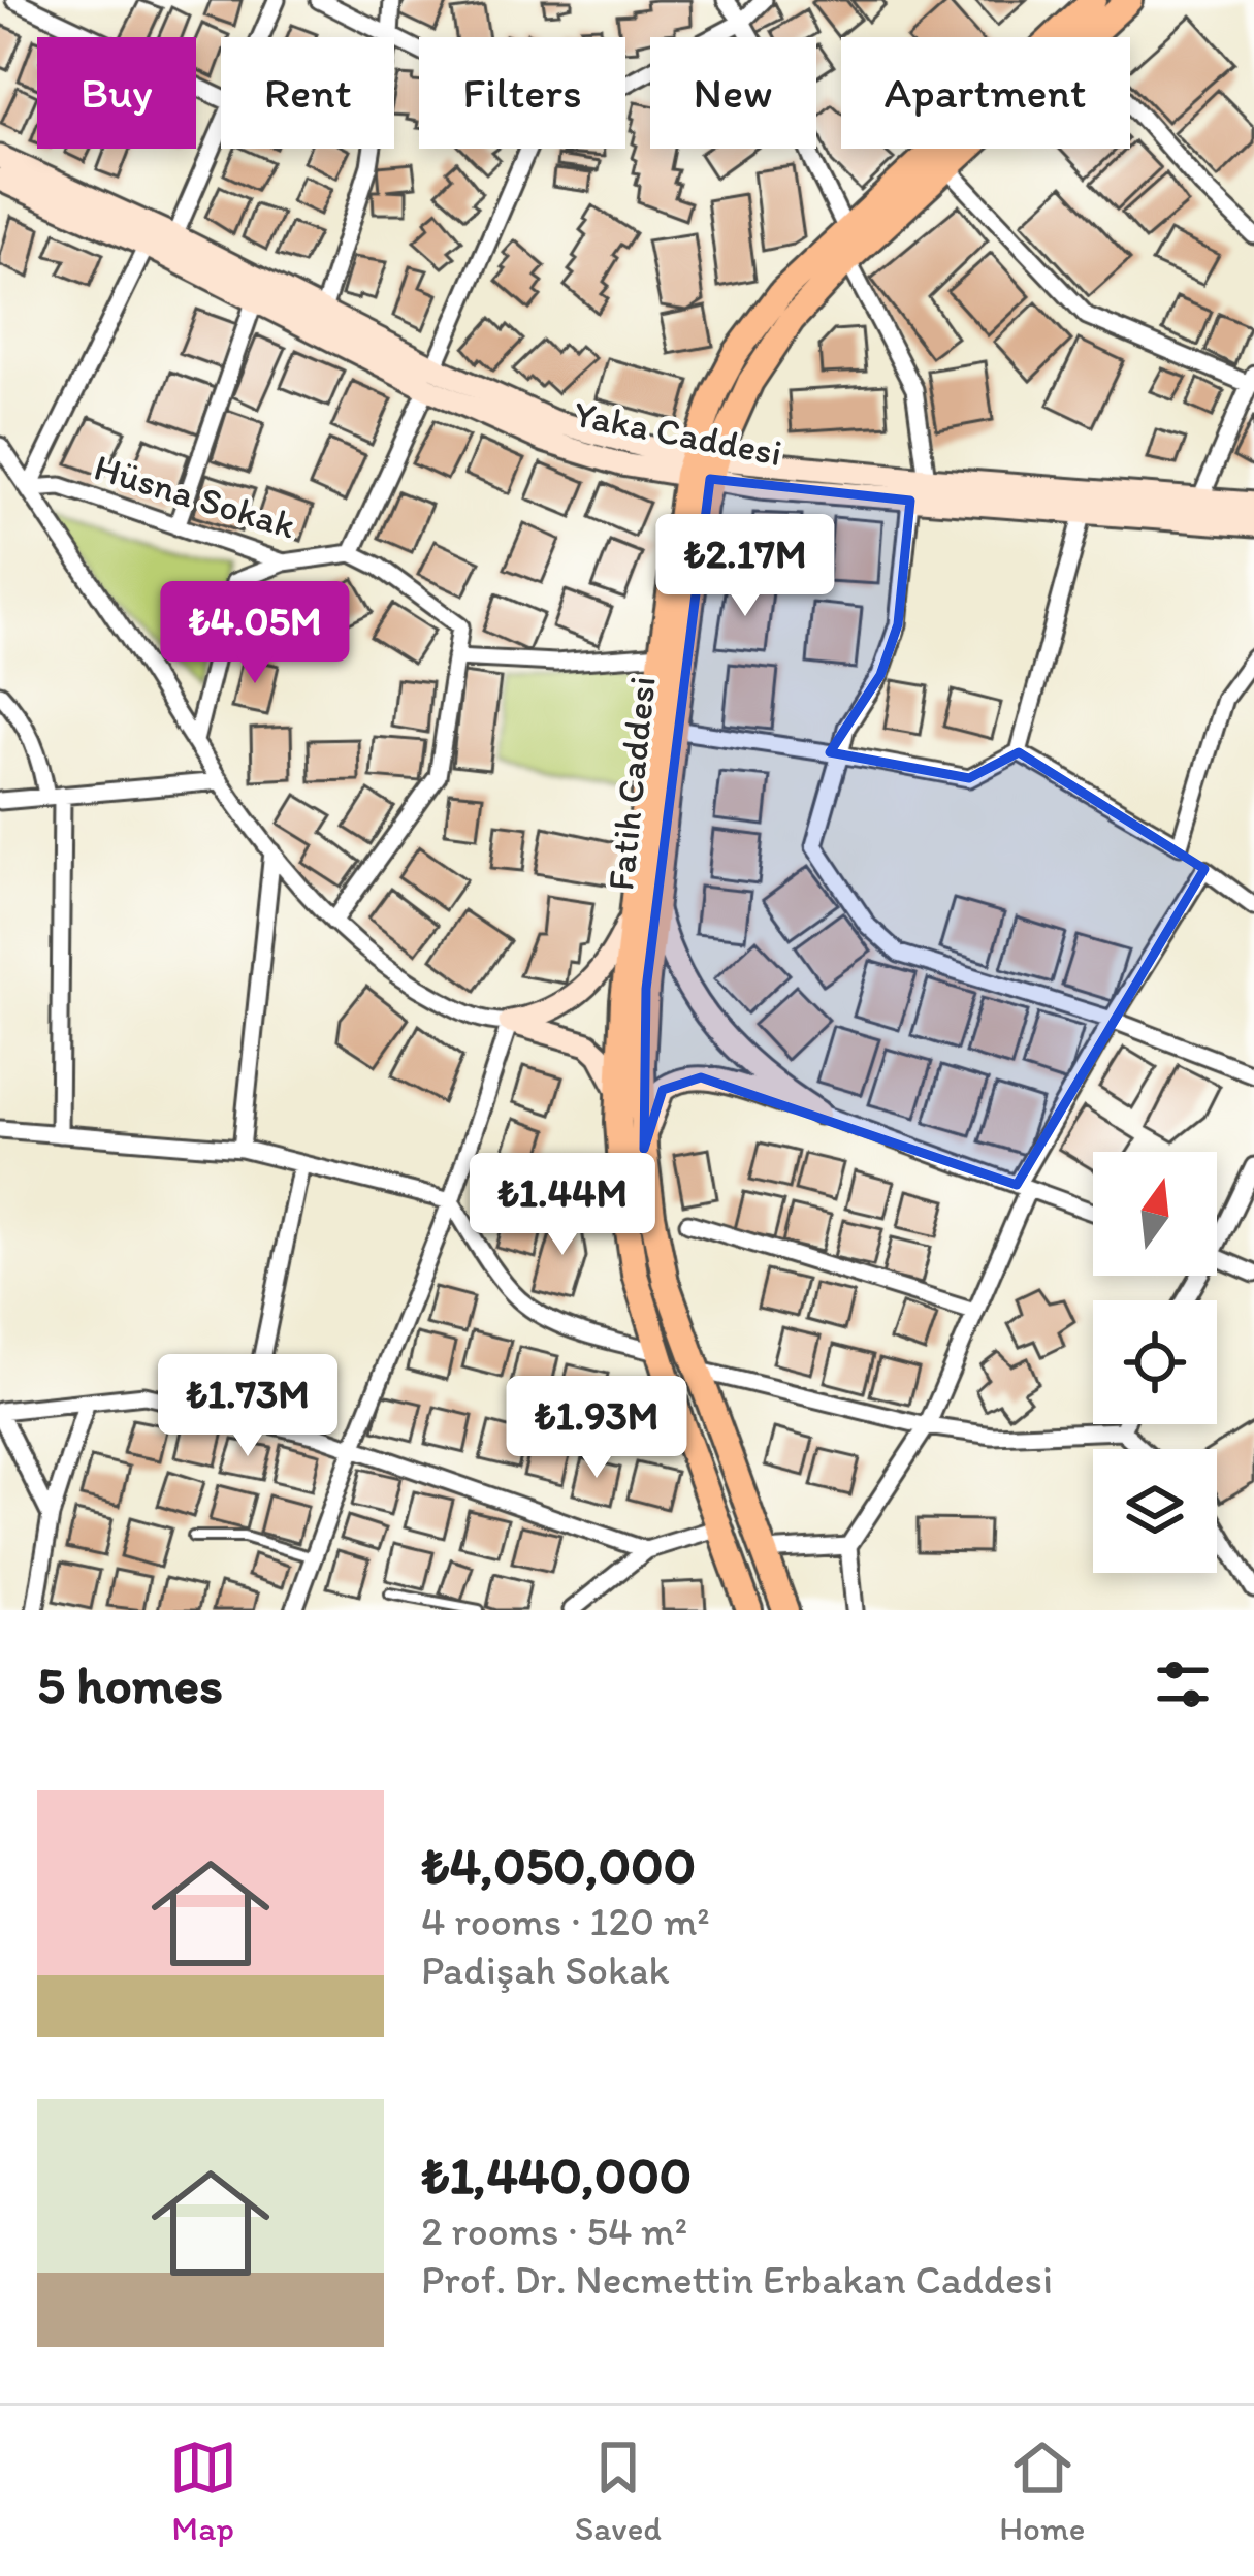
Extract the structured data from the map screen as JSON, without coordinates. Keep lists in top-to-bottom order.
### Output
{
  "streets": {
    "main road": ["Fatih Caddesi"],
    "street": ["Yaka Caddesi", "Hüsna Sokak"]
  },
  "crossings": [
    ["Yaka Caddesi", "Fatih Caddesi"]
  ],
  "north": "top",
  "page": {
    "chip": [
      "Buy",
      "Rent",
      "Filters",
      "New",
      "Apartment"
    ],
    "price": [
      "₺2.17M",
      "₺4.05M",
      "₺1.44M",
      "₺1.73M",
      "₺1.93M"
    ],
    "heading": "5 homes",
    "list": [
      {
        "name": "₺4,050,000",
        "note": "4 rooms · 120 m² · Padişah Sokak"
      },
      {
        "name": "₺1,440,000",
        "note": "2 rooms · 54 m² · Prof. Dr. Necmettin Erbakan Caddesi"
      }
    ],
    "tabs": ["Map", "Saved", "Home"]
  }
}
